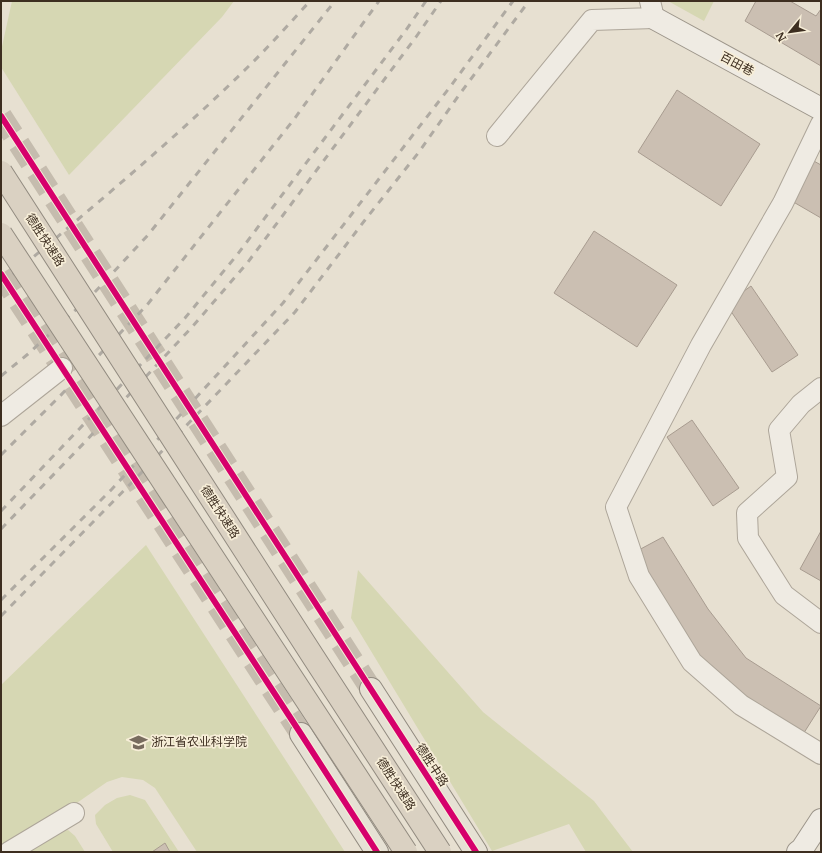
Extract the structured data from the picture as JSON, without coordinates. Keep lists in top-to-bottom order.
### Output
{
  "streets": {
    "highway": ["德胜快速路"],
    "main road": ["德胜中路"],
    "street": ["百田巷"]
  },
  "places": {
    "school or university": ["浙江省农业科学院"]
  },
  "north": "bottom left"
}
